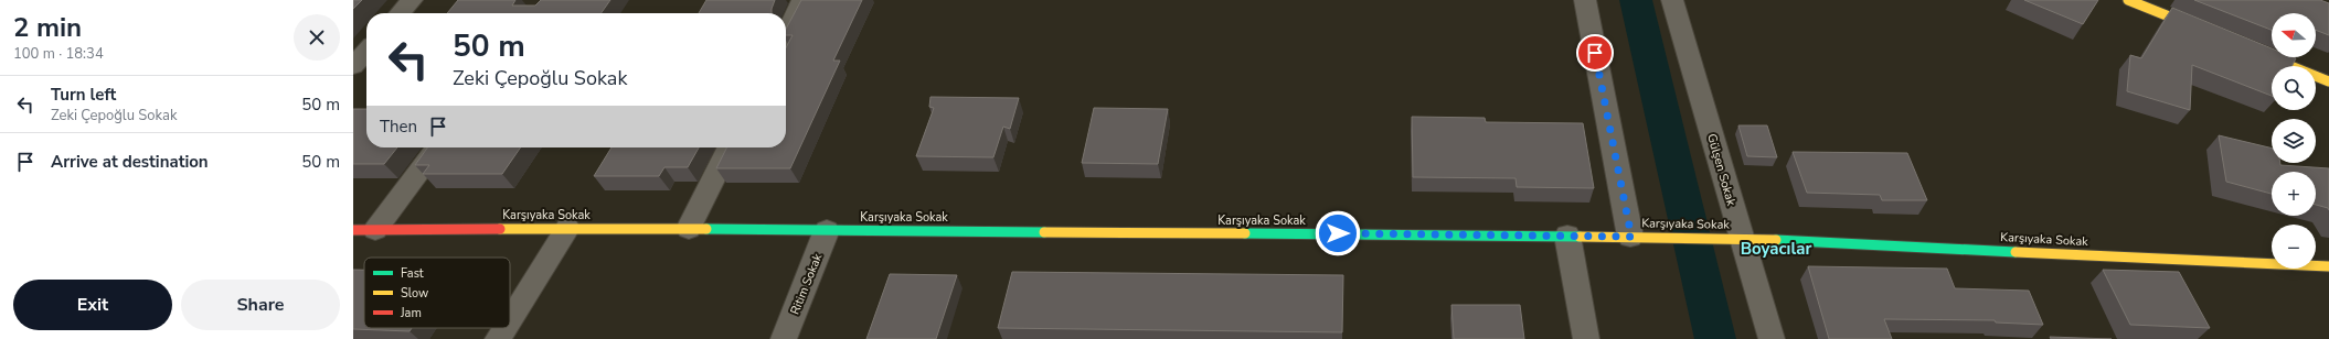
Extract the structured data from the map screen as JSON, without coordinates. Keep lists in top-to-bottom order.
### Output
{
  "streets": {
    "street": ["Gülşen Sokak", "Karşıyaka Sokak", "Ritim Sokak"]
  },
  "crossings": [
    ["Gülşen Sokak", "Karşıyaka Sokak"],
    ["Karşıyaka Sokak", "Ritim Sokak"]
  ],
  "districts": ["Boyacılar"],
  "legend": ["Fast", "Slow", "Jam"],
  "north": "left",
  "page": {
    "heading": ["2 min", "100 m · 18:34"],
    "map_buttons": ["+", "−"],
    "turn": ["50 m", "Zeki Çepoğlu Sokak"],
    "list": [
      {
        "name": "Turn left",
        "note": "Zeki Çepoğlu Sokak",
        "value": "50 m"
      },
      {
        "name": "Arrive at destination",
        "value": "50 m"
      }
    ],
    "then": "Then",
    "buttons": ["Exit", "Share"]
  }
}
